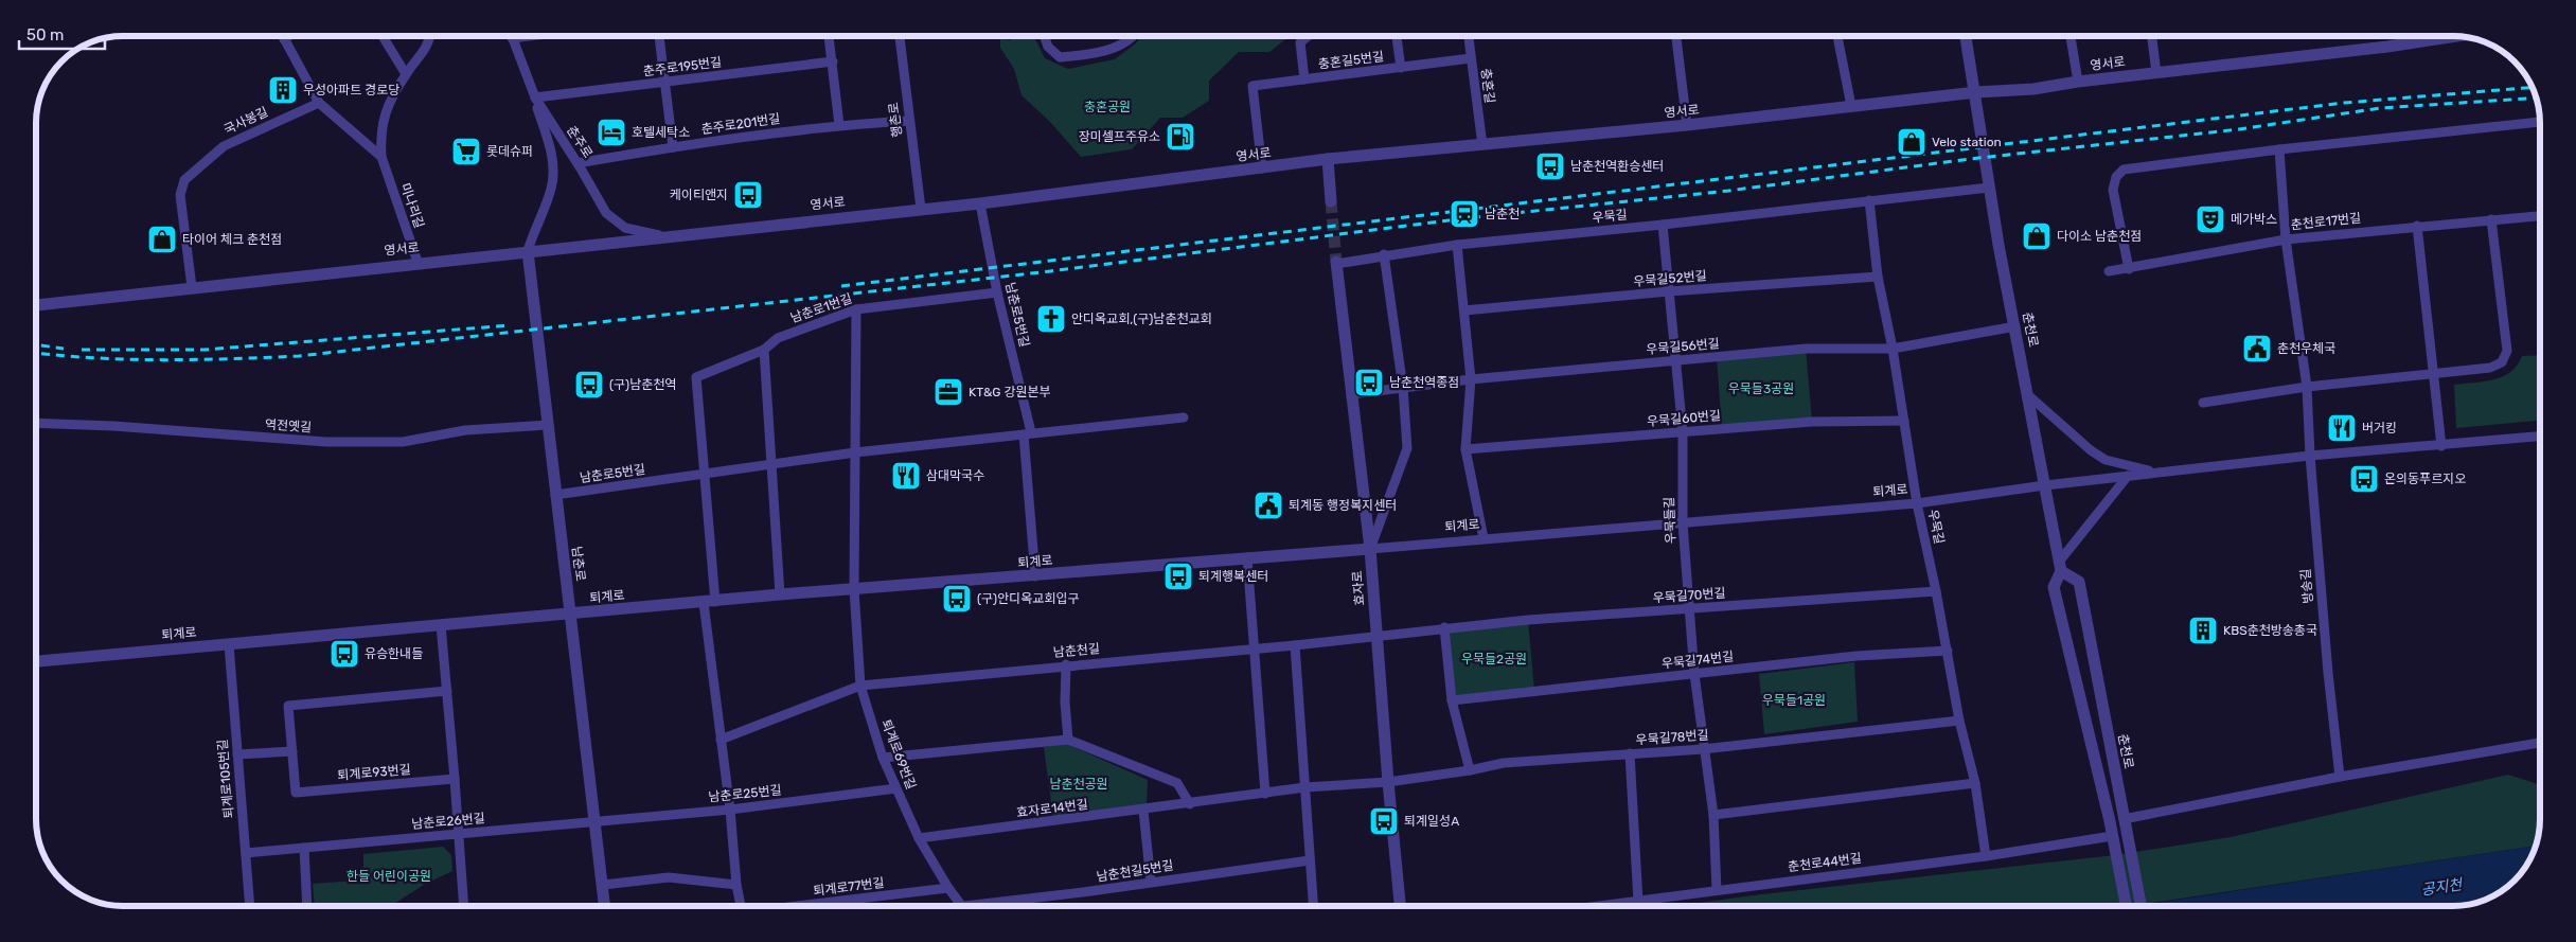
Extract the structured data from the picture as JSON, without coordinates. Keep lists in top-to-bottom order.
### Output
{
  "streets": {
    "street": [
      "충혼길5번길",
      "영서로",
      "춘주로195번길",
      "충혼길",
      "행촌로",
      "국사봉길",
      "춘주로201번길",
      "춘주로",
      "미나리길",
      "우묵길",
      "춘천로17번길",
      "우묵길52번길",
      "남춘로1번길",
      "남춘로5번길",
      "춘천로",
      "우묵길56번길",
      "우묵길60번길",
      "역전옛길",
      "퇴계로",
      "우묵들길",
      "남춘로",
      "방송길",
      "효자로",
      "우묵길70번길",
      "남춘천길",
      "우묵길74번길",
      "우묵길78번길",
      "퇴계로69번길",
      "퇴계로93번길",
      "퇴계로105번길",
      "남춘로25번길",
      "효자로14번길",
      "남춘로26번길",
      "춘천로44번길",
      "남춘천길5번길",
      "퇴계로77번길"
    ]
  },
  "crossings": [
    ["충혼길5번길", "영서로"],
    ["충혼길5번길", "충혼길"],
    ["영서로", "충혼길"],
    ["영서로", "행촌로"],
    ["영서로", "국사봉길"],
    ["영서로", "춘주로"],
    ["영서로", "미나리길"],
    ["영서로", "남춘로5번길"],
    ["영서로", "춘천로"],
    ["영서로", "남춘로"],
    ["춘주로195번길", "춘주로"],
    ["행촌로", "춘주로201번길"],
    ["춘주로201번길", "춘주로"],
    ["우묵길", "우묵길52번길"],
    ["우묵길", "춘천로"],
    ["우묵길", "우묵길56번길"],
    ["우묵길", "우묵길60번길"],
    ["우묵길", "퇴계로"],
    ["우묵길", "우묵들길"],
    ["우묵길", "효자로"],
    ["우묵길", "우묵길70번길"],
    ["우묵길", "우묵길74번길"],
    ["우묵길", "우묵길78번길"],
    ["우묵길", "춘천로44번길"],
    ["춘천로17번길", "방송길"],
    ["우묵길52번길", "우묵들길"],
    ["남춘로1번길", "남춘로5번길"],
    ["남춘로5번길", "퇴계로"],
    ["남춘로5번길", "남춘로"],
    ["춘천로", "우묵길56번길"],
    ["춘천로", "퇴계로"],
    ["춘천로", "춘천로44번길"],
    ["우묵길56번길", "우묵들길"],
    ["우묵길56번길", "효자로"],
    ["우묵길60번길", "우묵들길"],
    ["역전옛길", "남춘로"],
    ["퇴계로", "우묵들길"],
    ["퇴계로", "남춘로"],
    ["퇴계로", "효자로"],
    ["퇴계로", "퇴계로69번길"],
    ["퇴계로", "퇴계로105번길"],
    ["우묵들길", "우묵길70번길"],
    ["우묵들길", "우묵길74번길"],
    ["우묵들길", "우묵길78번길"],
    ["우묵들길", "춘천로44번길"],
    ["남춘로", "남춘로25번길"],
    ["남춘로", "남춘로26번길"],
    ["효자로", "우묵길70번길"],
    ["효자로", "남춘천길"],
    ["효자로", "우묵길78번길"],
    ["효자로", "효자로14번길"],
    ["우묵길70번길", "남춘천길"],
    ["남춘천길", "퇴계로69번길"],
    ["우묵길78번길", "효자로14번길"],
    ["퇴계로69번길", "남춘로25번길"],
    ["퇴계로69번길", "효자로14번길"],
    ["퇴계로69번길", "퇴계로77번길"],
    ["퇴계로105번길", "남춘로26번길"],
    ["남춘로25번길", "남춘로26번길"]
  ],
  "water": ["공지천"],
  "parks": [
    "충혼공원",
    "우묵들3공원",
    "우묵들2공원",
    "우묵들1공원",
    "남춘천공원",
    "한들 어린이공원"
  ],
  "places": {
    "building": ["우성아파트 경로당", "KBS춘천방송총국"],
    "hotel": ["호텔세탁소"],
    "fuel station": ["장미셀프주유소"],
    "shop": ["Velo station", "다이소 남춘천점", "타이어 체크 춘천점"],
    "supermarket": ["롯데슈퍼"],
    "bus stop": [
      "남춘천역환승센터",
      "케이티앤지",
      "남춘천역종점",
      "(구)남춘천역",
      "온의동푸르지오",
      "퇴계행복센터",
      "(구)안디옥교회입구",
      "유승한내들",
      "퇴계일성A"
    ],
    "station": ["남춘천"],
    "theatre": ["메가박스"],
    "church": ["안디옥교회,(구)남춘천교회"],
    "public building": ["춘천우체국", "퇴계동 행정복지센터"],
    "office": ["KT&G 강원본부"],
    "restaurant": ["버거킹", "삼대막국수"]
  },
  "scale_bar": "50 m"
}
